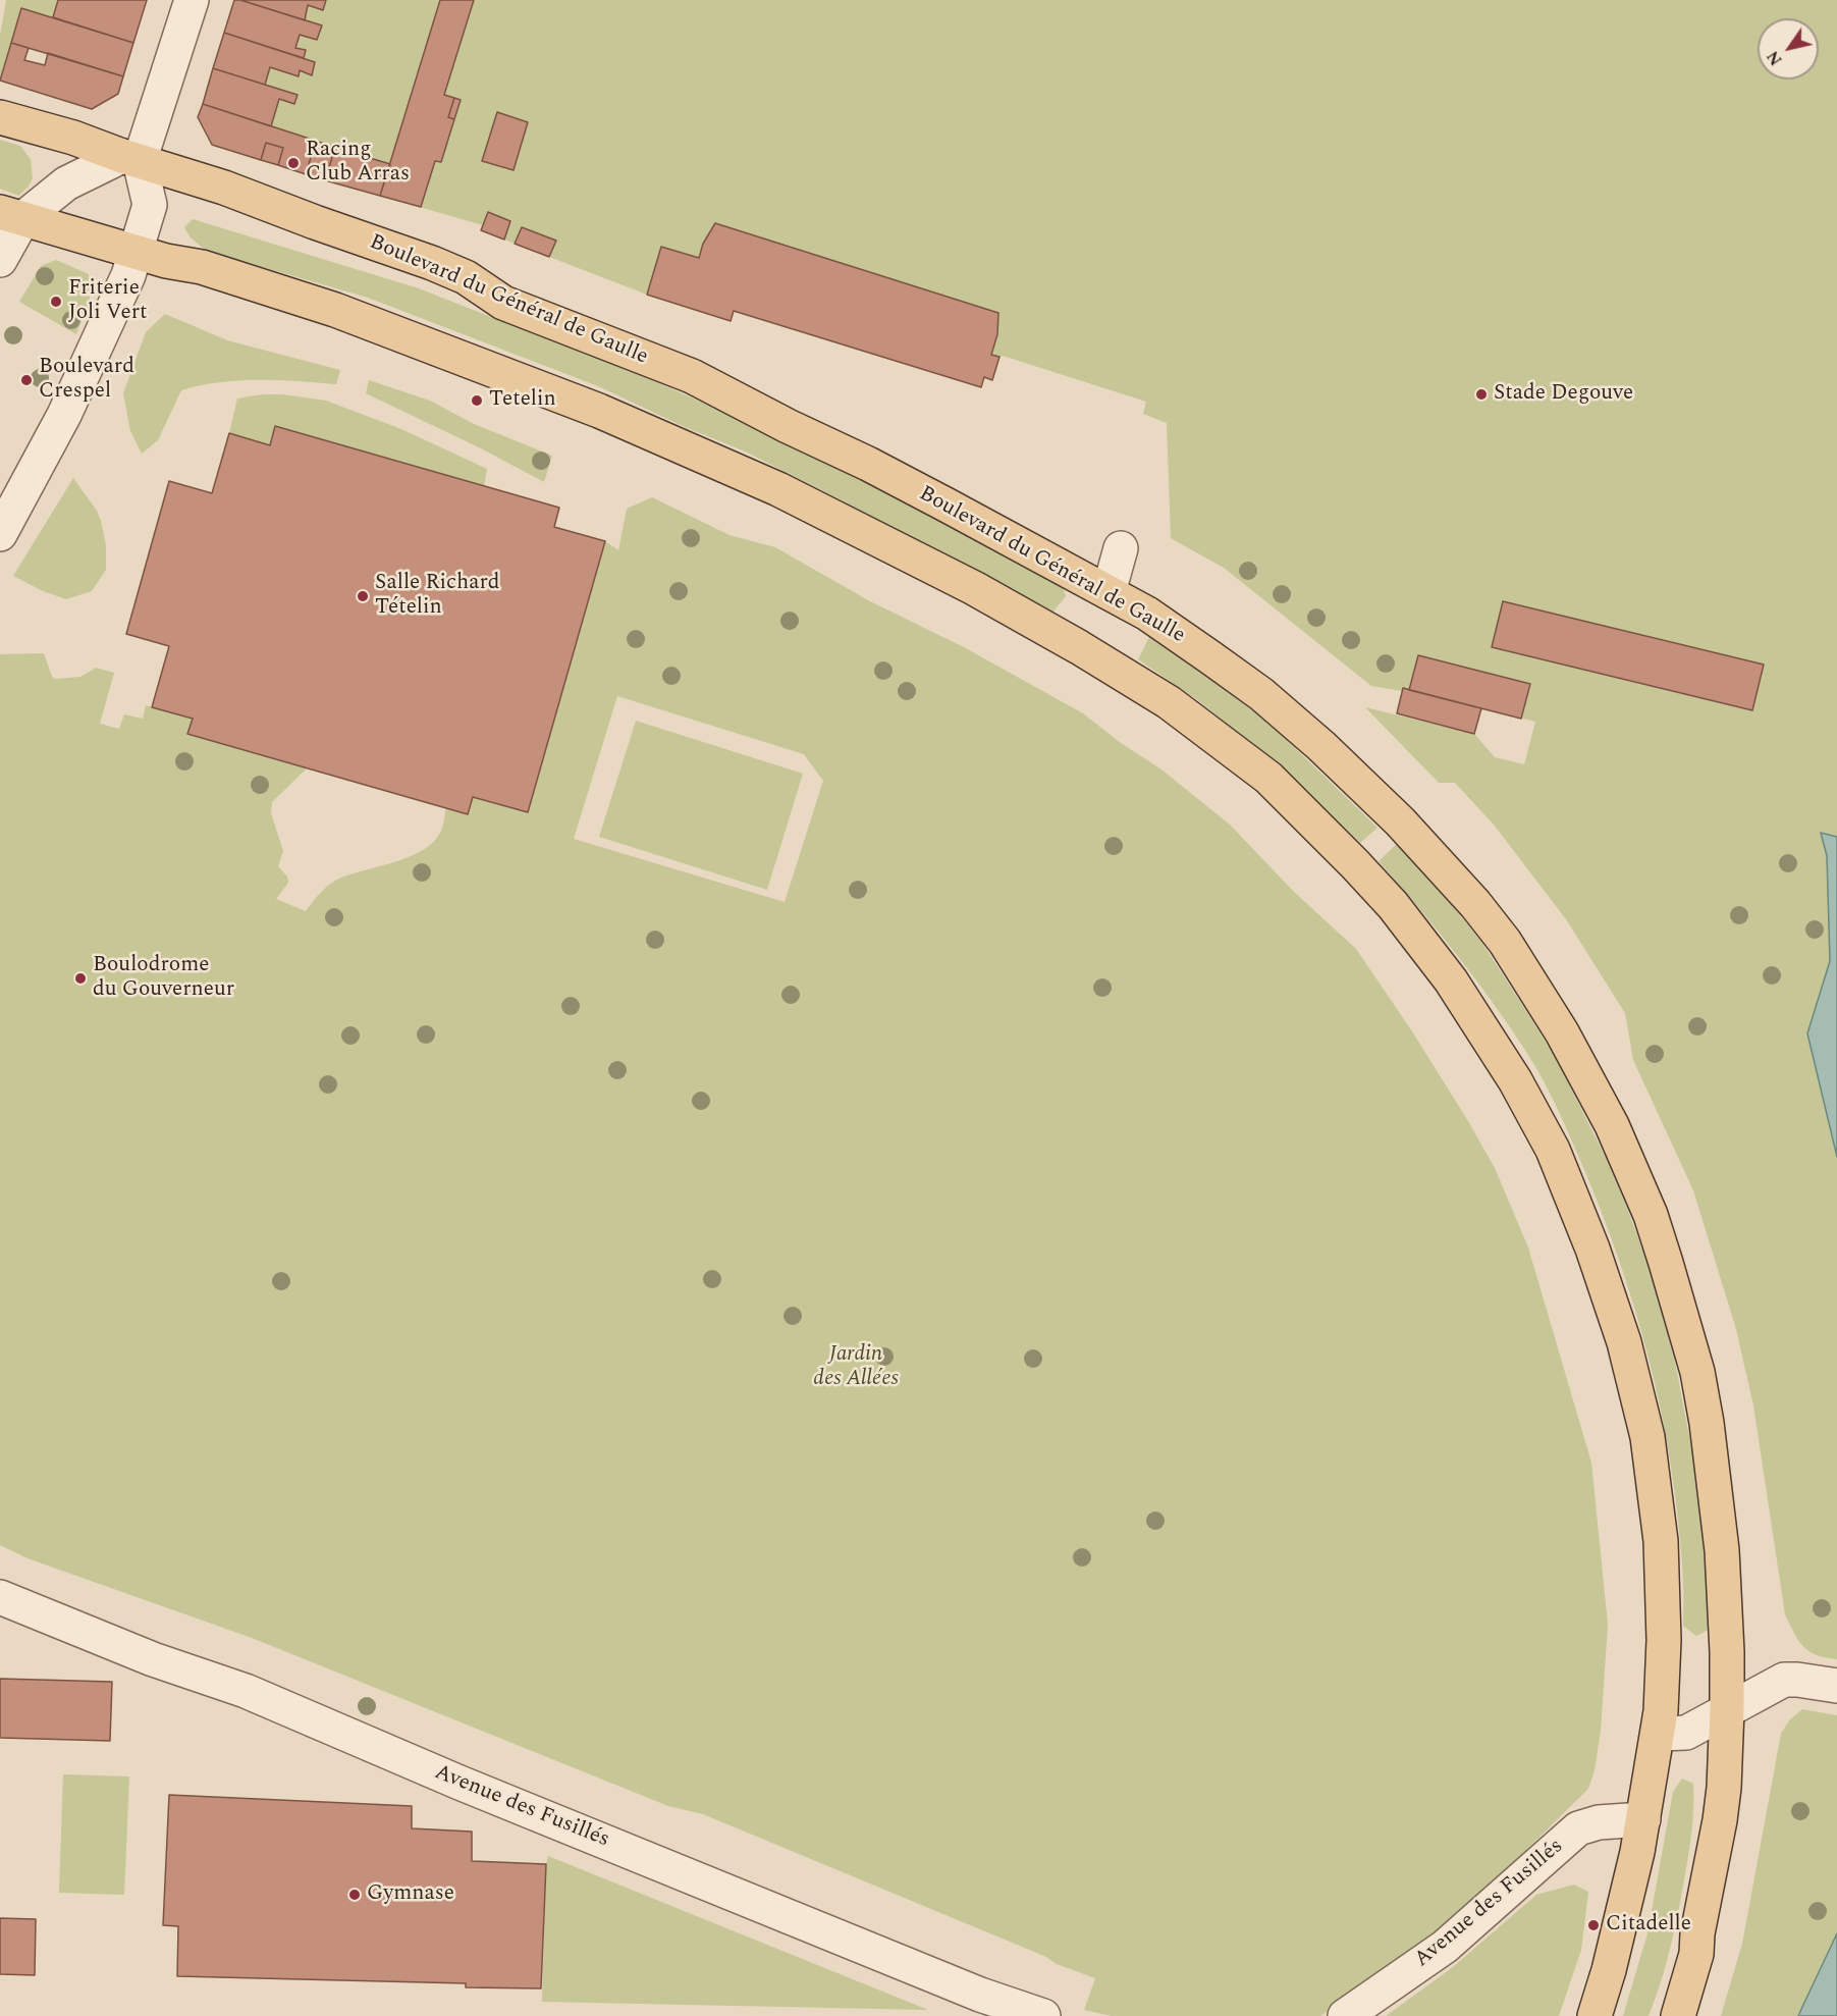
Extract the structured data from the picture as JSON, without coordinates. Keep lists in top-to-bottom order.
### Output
{
  "streets": {
    "main road": ["Boulevard du Général de Gaulle"],
    "street": ["Avenue des Fusillés"]
  },
  "parks": ["Jardin des Allées"],
  "places": [
    "Racing Club Arras",
    "Friterie Joli Vert",
    "Boulevard Crespel",
    "Stade Degouve",
    "Tetelin",
    "Salle Richard Tételin",
    "Boulodrome du Gouverneur",
    "Gymnase",
    "Citadelle"
  ],
  "north": "bottom left"
}
